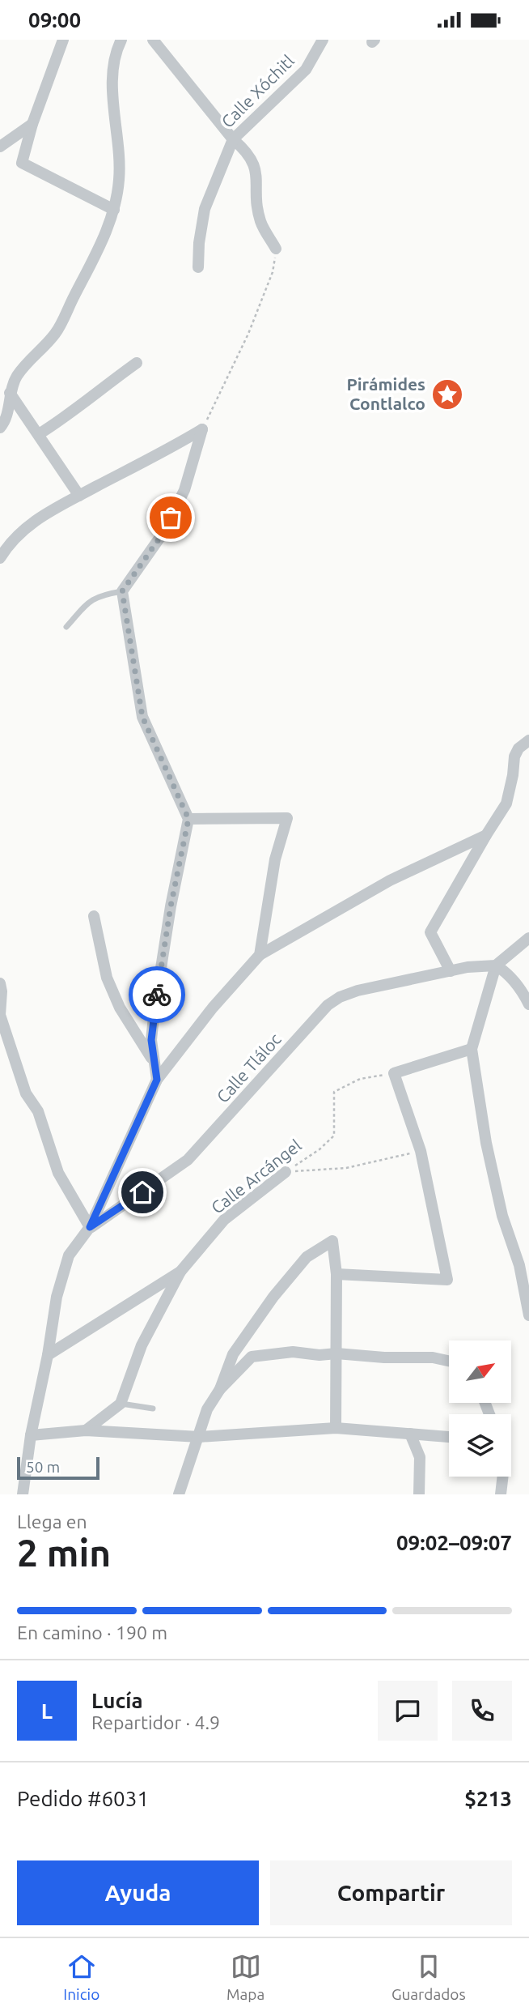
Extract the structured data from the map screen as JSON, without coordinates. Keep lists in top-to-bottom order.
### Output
{
  "streets": {
    "street": ["Calle Xóchitl", "Calle Tláloc", "Calle Arcángel"]
  },
  "places": {
    "place": ["Pirámides Contlalco"]
  },
  "scale_bar": "50 m",
  "north": "top right",
  "page": {
    "status": "09:00",
    "scale": "50 m",
    "heading": ["2 min", "Llega en", "09:02–09:07"],
    "panel": [
      "Lucía",
      "Repartidor · 4.9",
      "Pedido #6031",
      "$213"
    ],
    "bar": "En camino · 190 m",
    "round": "L",
    "buttons": ["Ayuda", "Compartir"],
    "tabs": ["Inicio", "Mapa", "Guardados"]
  }
}
